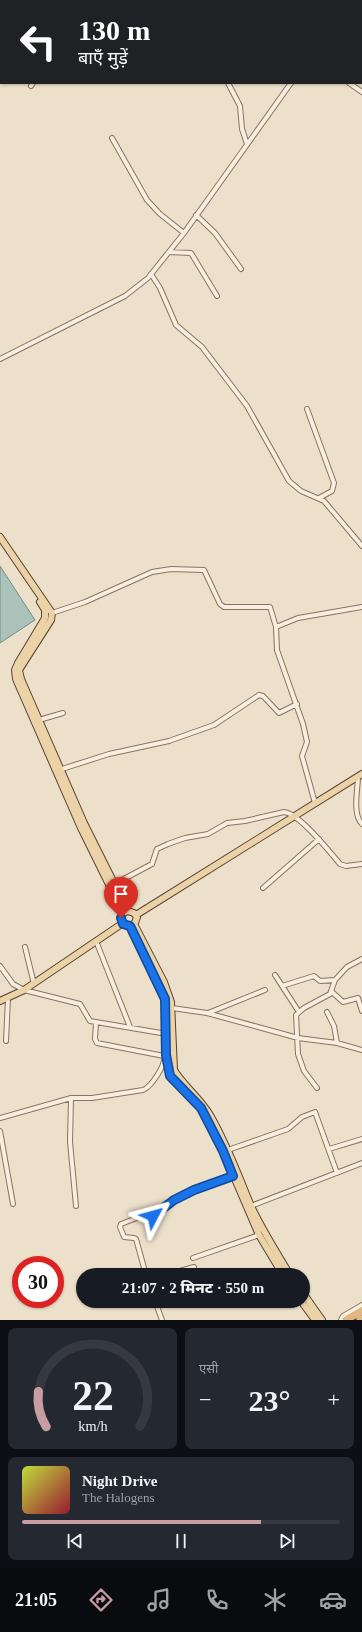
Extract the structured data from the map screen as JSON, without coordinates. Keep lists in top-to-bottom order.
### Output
{
  "page": {
    "turn": ["130 m", "बाएँ मुड़ें"],
    "limit": "30",
    "trip": "21:07 · 2 मिनट · 550 m",
    "tile": "एसी",
    "heat": ["−", "23°", "+"],
    "song": ["Night Drive", "The Halogens"],
    "tabs": "21:05",
    "gauge": ["22", "km/h"]
  }
}
